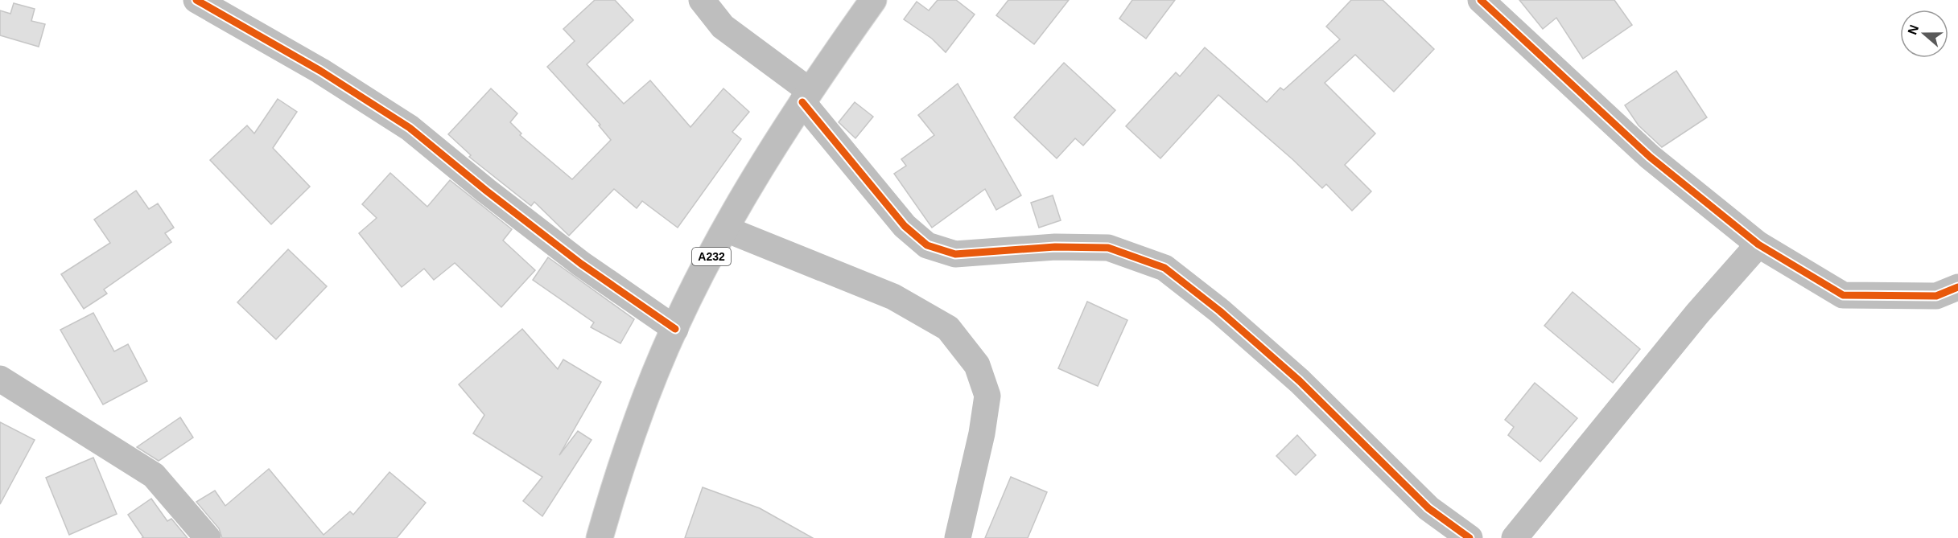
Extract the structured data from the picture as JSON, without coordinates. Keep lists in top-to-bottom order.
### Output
{
  "streets": {
    "street": ["A232"]
  },
  "north": "left"
}
